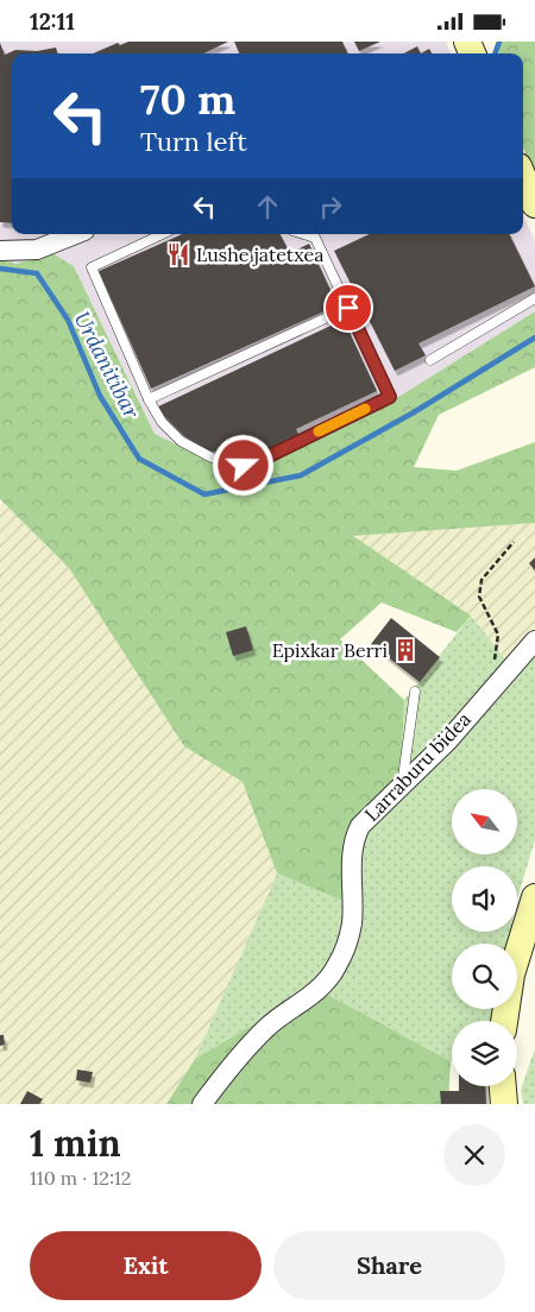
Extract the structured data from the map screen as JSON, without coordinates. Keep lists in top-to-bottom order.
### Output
{
  "streets": {
    "street": ["Larraburu bidea"]
  },
  "water": ["Urdanitibar"],
  "places": {
    "restaurant": ["Lushe jatetxea"],
    "building": ["Epixkar Berri"]
  },
  "north": "top left",
  "page": {
    "status": "12:11",
    "turn": ["70 m", "Turn left"],
    "heading": ["1 min", "110 m · 12:12"],
    "buttons": ["Exit", "Share"]
  }
}
